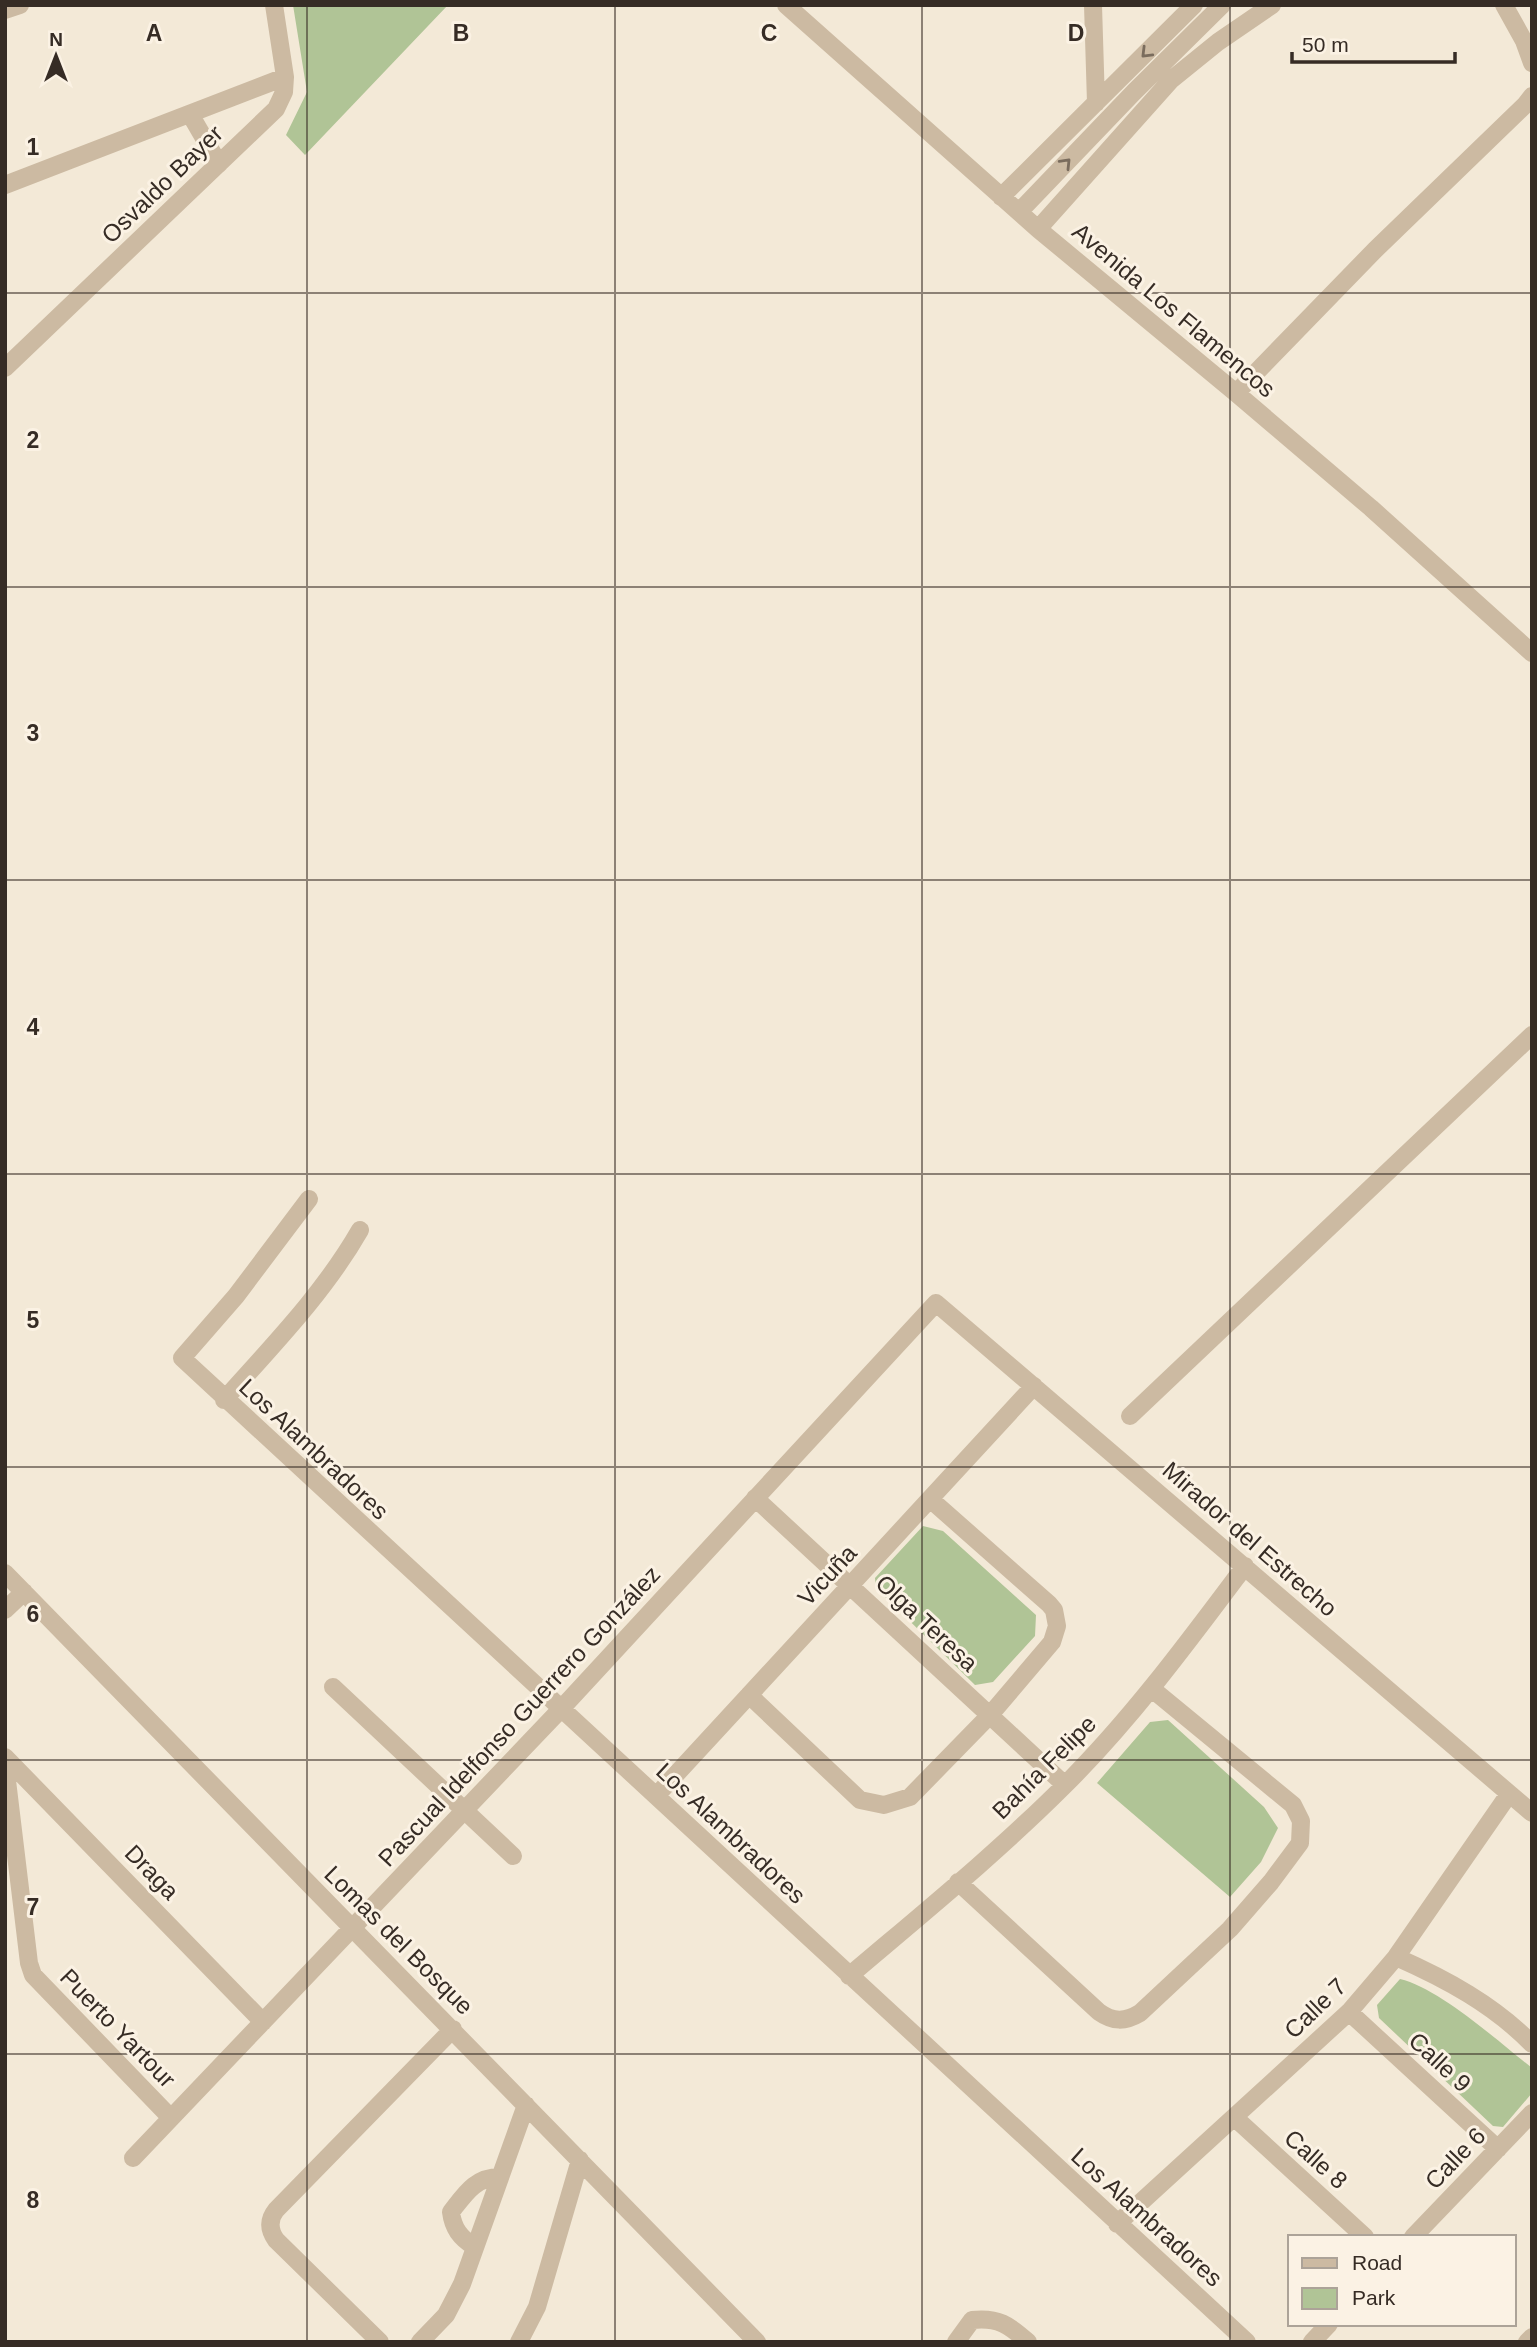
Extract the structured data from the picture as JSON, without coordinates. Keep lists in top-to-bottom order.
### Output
{
  "streets": {
    "street": [
      "Osvaldo Bayer",
      "Avenida Los Flamencos",
      "Los Alambradores",
      "Mirador del Estrecho",
      "Vicuña",
      "Olga Teresa",
      "Pascual Idelfonso Guerrero González",
      "Bahía Felipe",
      "Draga",
      "Lomas del Bosque",
      "Calle 7",
      "Puerto Yartour",
      "Calle 9",
      "Calle 6",
      "Calle 8"
    ]
  },
  "crossings": [
    ["Los Alambradores", "Vicuña"],
    ["Los Alambradores", "Pascual Idelfonso Guerrero González"],
    ["Los Alambradores", "Bahía Felipe"],
    ["Los Alambradores", "Calle 7"],
    ["Mirador del Estrecho", "Vicuña"],
    ["Mirador del Estrecho", "Pascual Idelfonso Guerrero González"],
    ["Mirador del Estrecho", "Bahía Felipe"],
    ["Mirador del Estrecho", "Calle 7"],
    ["Vicuña", "Olga Teresa"],
    ["Olga Teresa", "Pascual Idelfonso Guerrero González"],
    ["Olga Teresa", "Bahía Felipe"],
    ["Pascual Idelfonso Guerrero González", "Draga"],
    ["Pascual Idelfonso Guerrero González", "Lomas del Bosque"],
    ["Pascual Idelfonso Guerrero González", "Puerto Yartour"],
    ["Calle 7", "Calle 9"],
    ["Calle 7", "Calle 8"],
    ["Calle 9", "Calle 6"]
  ],
  "legend": ["Road", "Park"],
  "scale_bar": "50 m",
  "north": "top",
  "grid": {
    "columns": [
      "A",
      "B",
      "C",
      "D"
    ],
    "rows": [
      "1",
      "2",
      "3",
      "4",
      "5",
      "6",
      "7",
      "8"
    ]
  }
}
